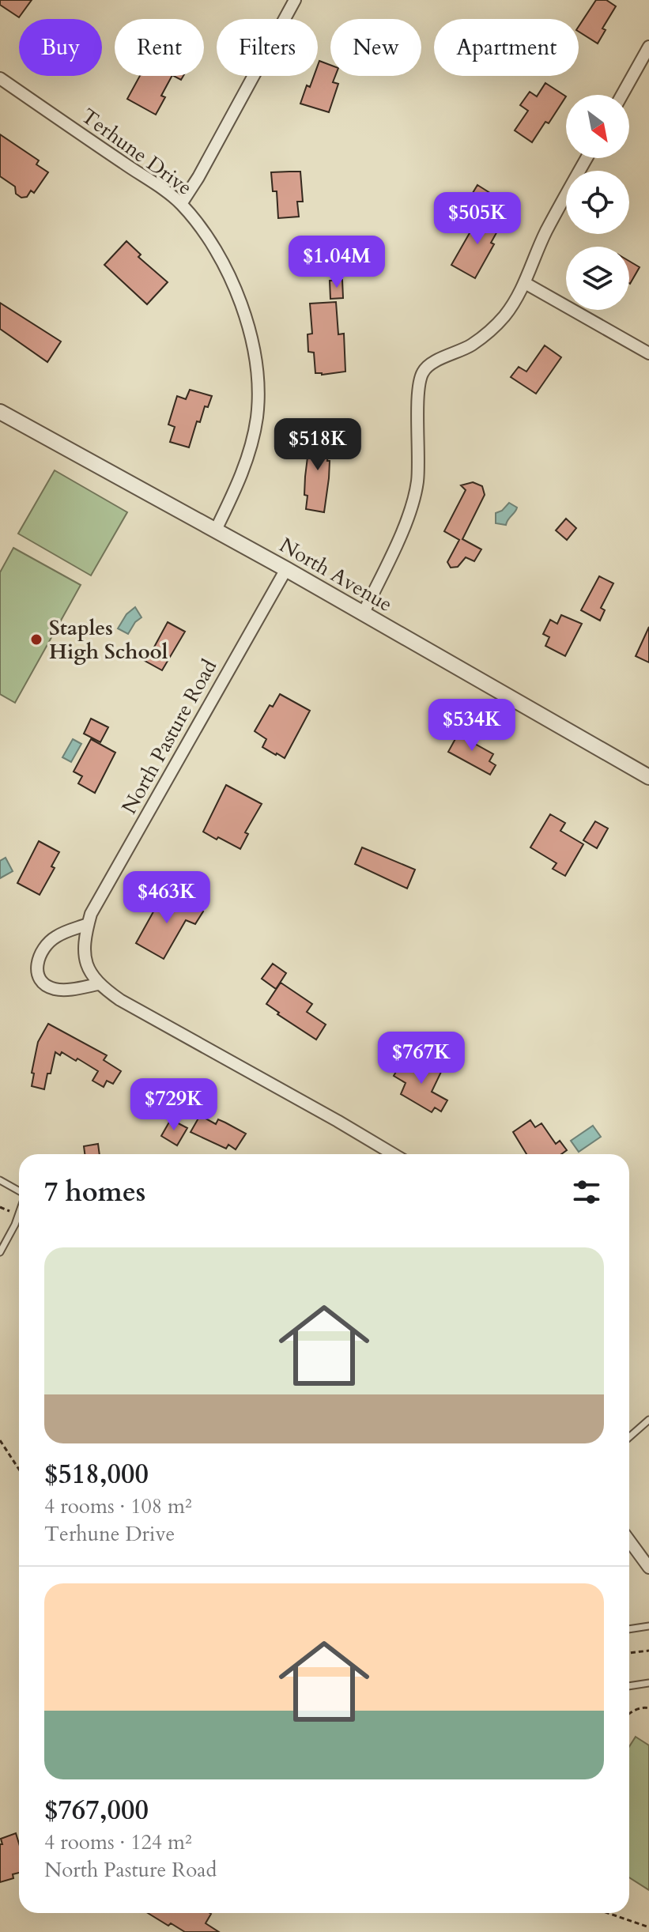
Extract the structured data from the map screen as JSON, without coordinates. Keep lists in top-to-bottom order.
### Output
{
  "streets": {
    "street": ["Terhune Drive", "North Avenue", "North Pasture Road"]
  },
  "crossings": [
    ["Terhune Drive", "North Avenue"],
    ["North Avenue", "North Pasture Road"]
  ],
  "places": ["Staples High School"],
  "north": "bottom right",
  "page": {
    "chip": [
      "Buy",
      "Rent",
      "Filters",
      "New",
      "Apartment"
    ],
    "price": [
      "$505K",
      "$1.04M",
      "$518K",
      "$534K",
      "$463K",
      "$767K",
      "$729K"
    ],
    "heading": "7 homes",
    "list": [
      {
        "name": "$518,000",
        "note": "4 rooms · 108 m² · Terhune Drive"
      },
      {
        "name": "$767,000",
        "note": "4 rooms · 124 m² · North Pasture Road"
      }
    ]
  }
}
